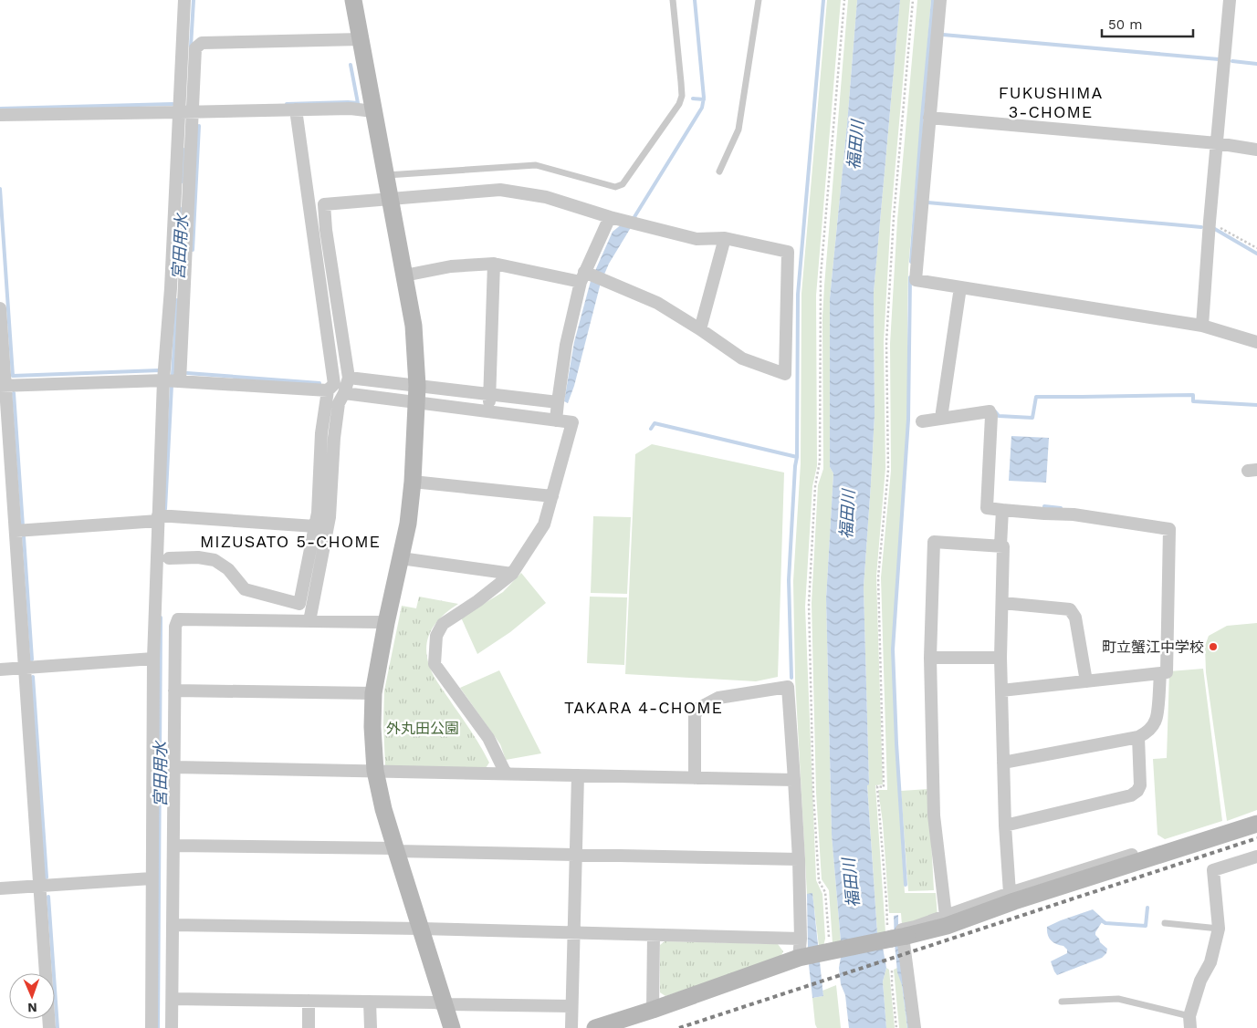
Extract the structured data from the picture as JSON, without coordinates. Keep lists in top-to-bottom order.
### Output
{
  "districts": ["FUKUSHIMA 3-CHOME", "MIZUSATO 5-CHOME", "TAKARA 4-CHOME"],
  "water": ["福田川", "宮田用水"],
  "parks": ["外丸田公園"],
  "places": ["町立蟹江中学校"],
  "scale_bar": "50 m",
  "north": "bottom"
}
